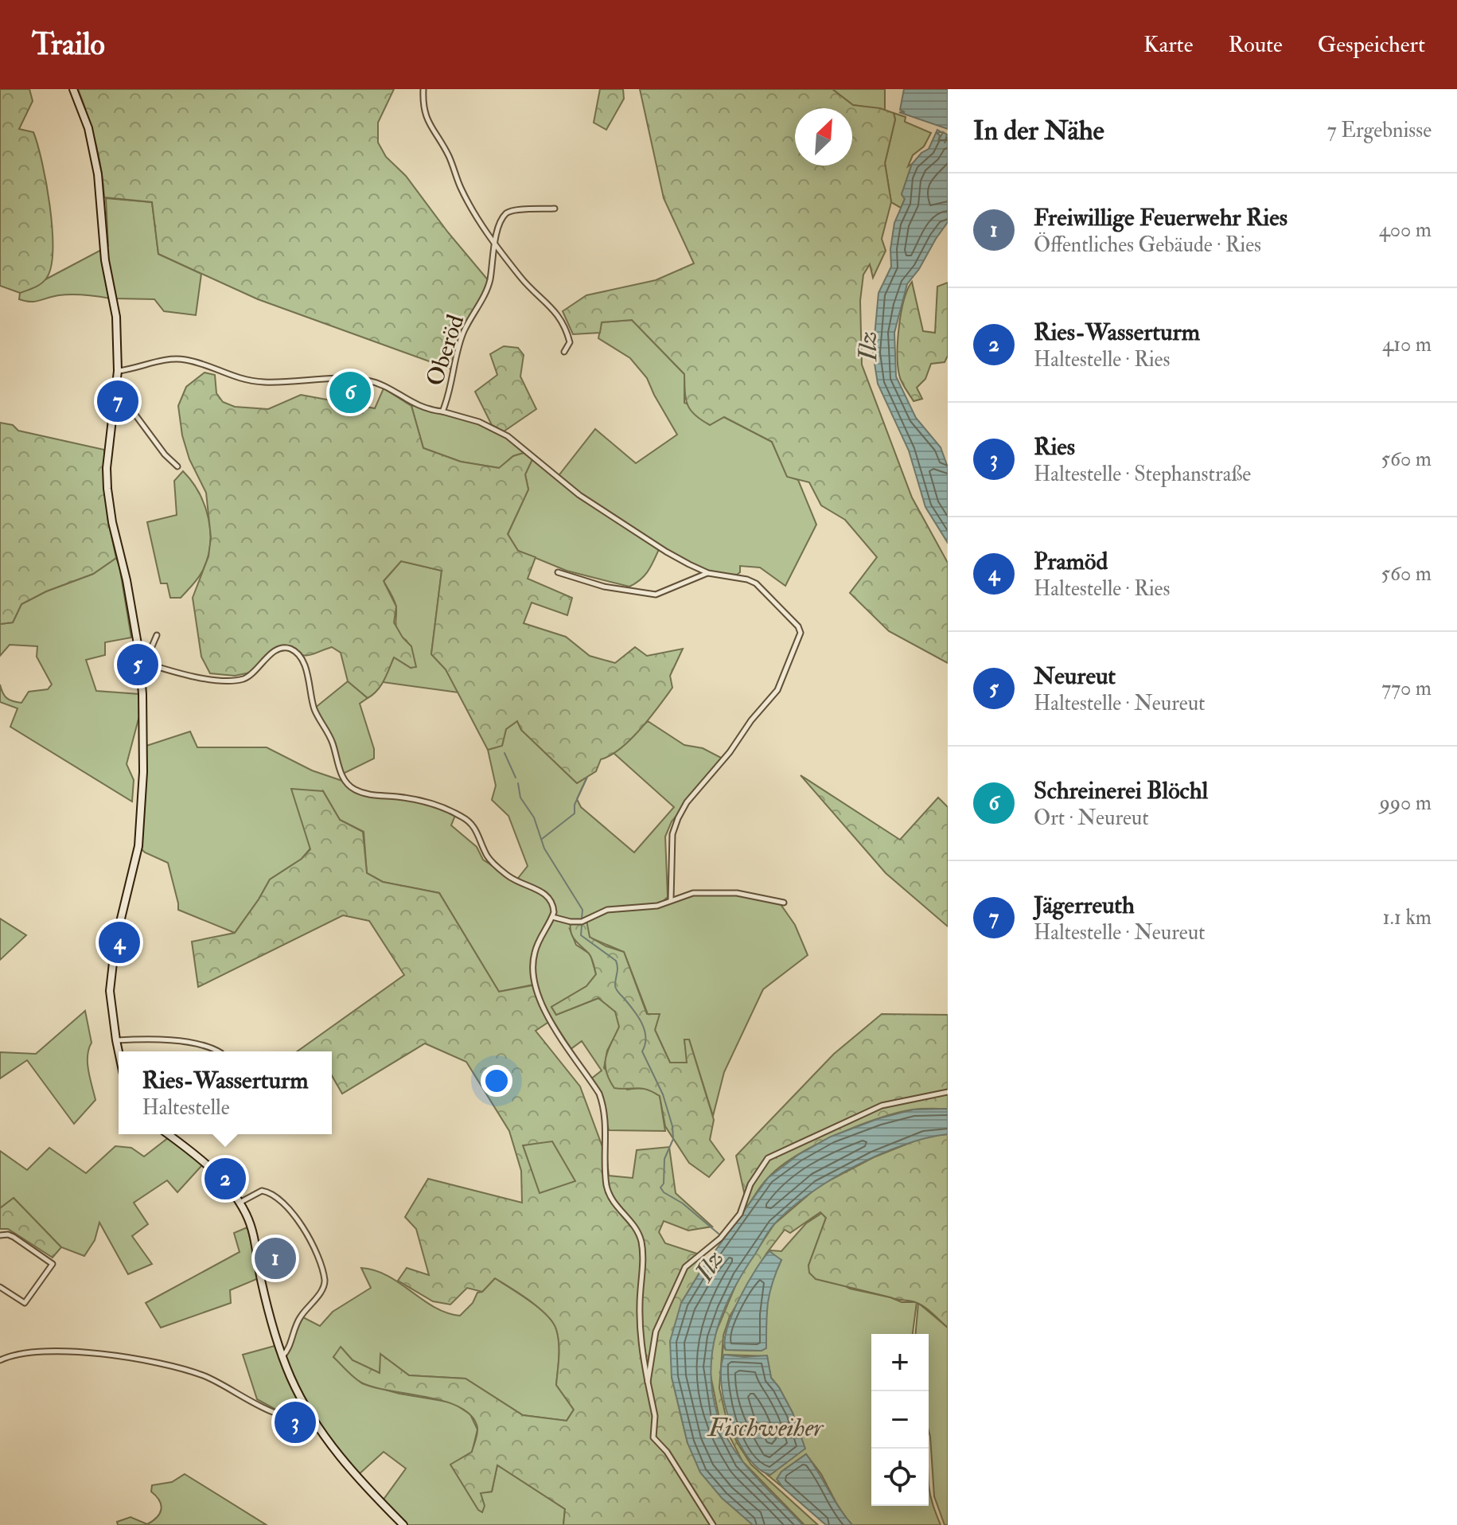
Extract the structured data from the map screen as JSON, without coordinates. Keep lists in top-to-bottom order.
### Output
{
  "streets": {
    "street": ["Oberöd"]
  },
  "water": ["Ilz", "Fischweiher"],
  "north": "top right",
  "page": {
    "header": "Trailo",
    "nav": ["Karte", "Route", "Gespeichert"],
    "heading": ["In der Nähe", "7 Ergebnisse"],
    "list": [
      {
        "mark": "1",
        "name": "Freiwillige Feuerwehr Ries",
        "note": "Öffentliches Gebäude · Ries",
        "value": "400 m"
      },
      {
        "mark": "2",
        "name": "Ries-Wasserturm",
        "note": "Haltestelle · Ries",
        "value": "410 m"
      },
      {
        "mark": "3",
        "name": "Ries",
        "note": "Haltestelle · Stephanstraße",
        "value": "560 m"
      },
      {
        "mark": "4",
        "name": "Pramöd",
        "note": "Haltestelle · Ries",
        "value": "560 m"
      },
      {
        "mark": "5",
        "name": "Neureut",
        "note": "Haltestelle · Neureut",
        "value": "770 m"
      },
      {
        "mark": "6",
        "name": "Schreinerei Blöchl",
        "note": "Ort · Neureut",
        "value": "990 m"
      },
      {
        "mark": "7",
        "name": "Jägerreuth",
        "note": "Haltestelle · Neureut",
        "value": "1.1 km"
      }
    ],
    "pins": [
      "6",
      "7",
      "5",
      "4",
      "2",
      "1",
      "3"
    ],
    "popup": ["Ries-Wasserturm", "Haltestelle"],
    "map_buttons": ["+", "−"]
  }
}
